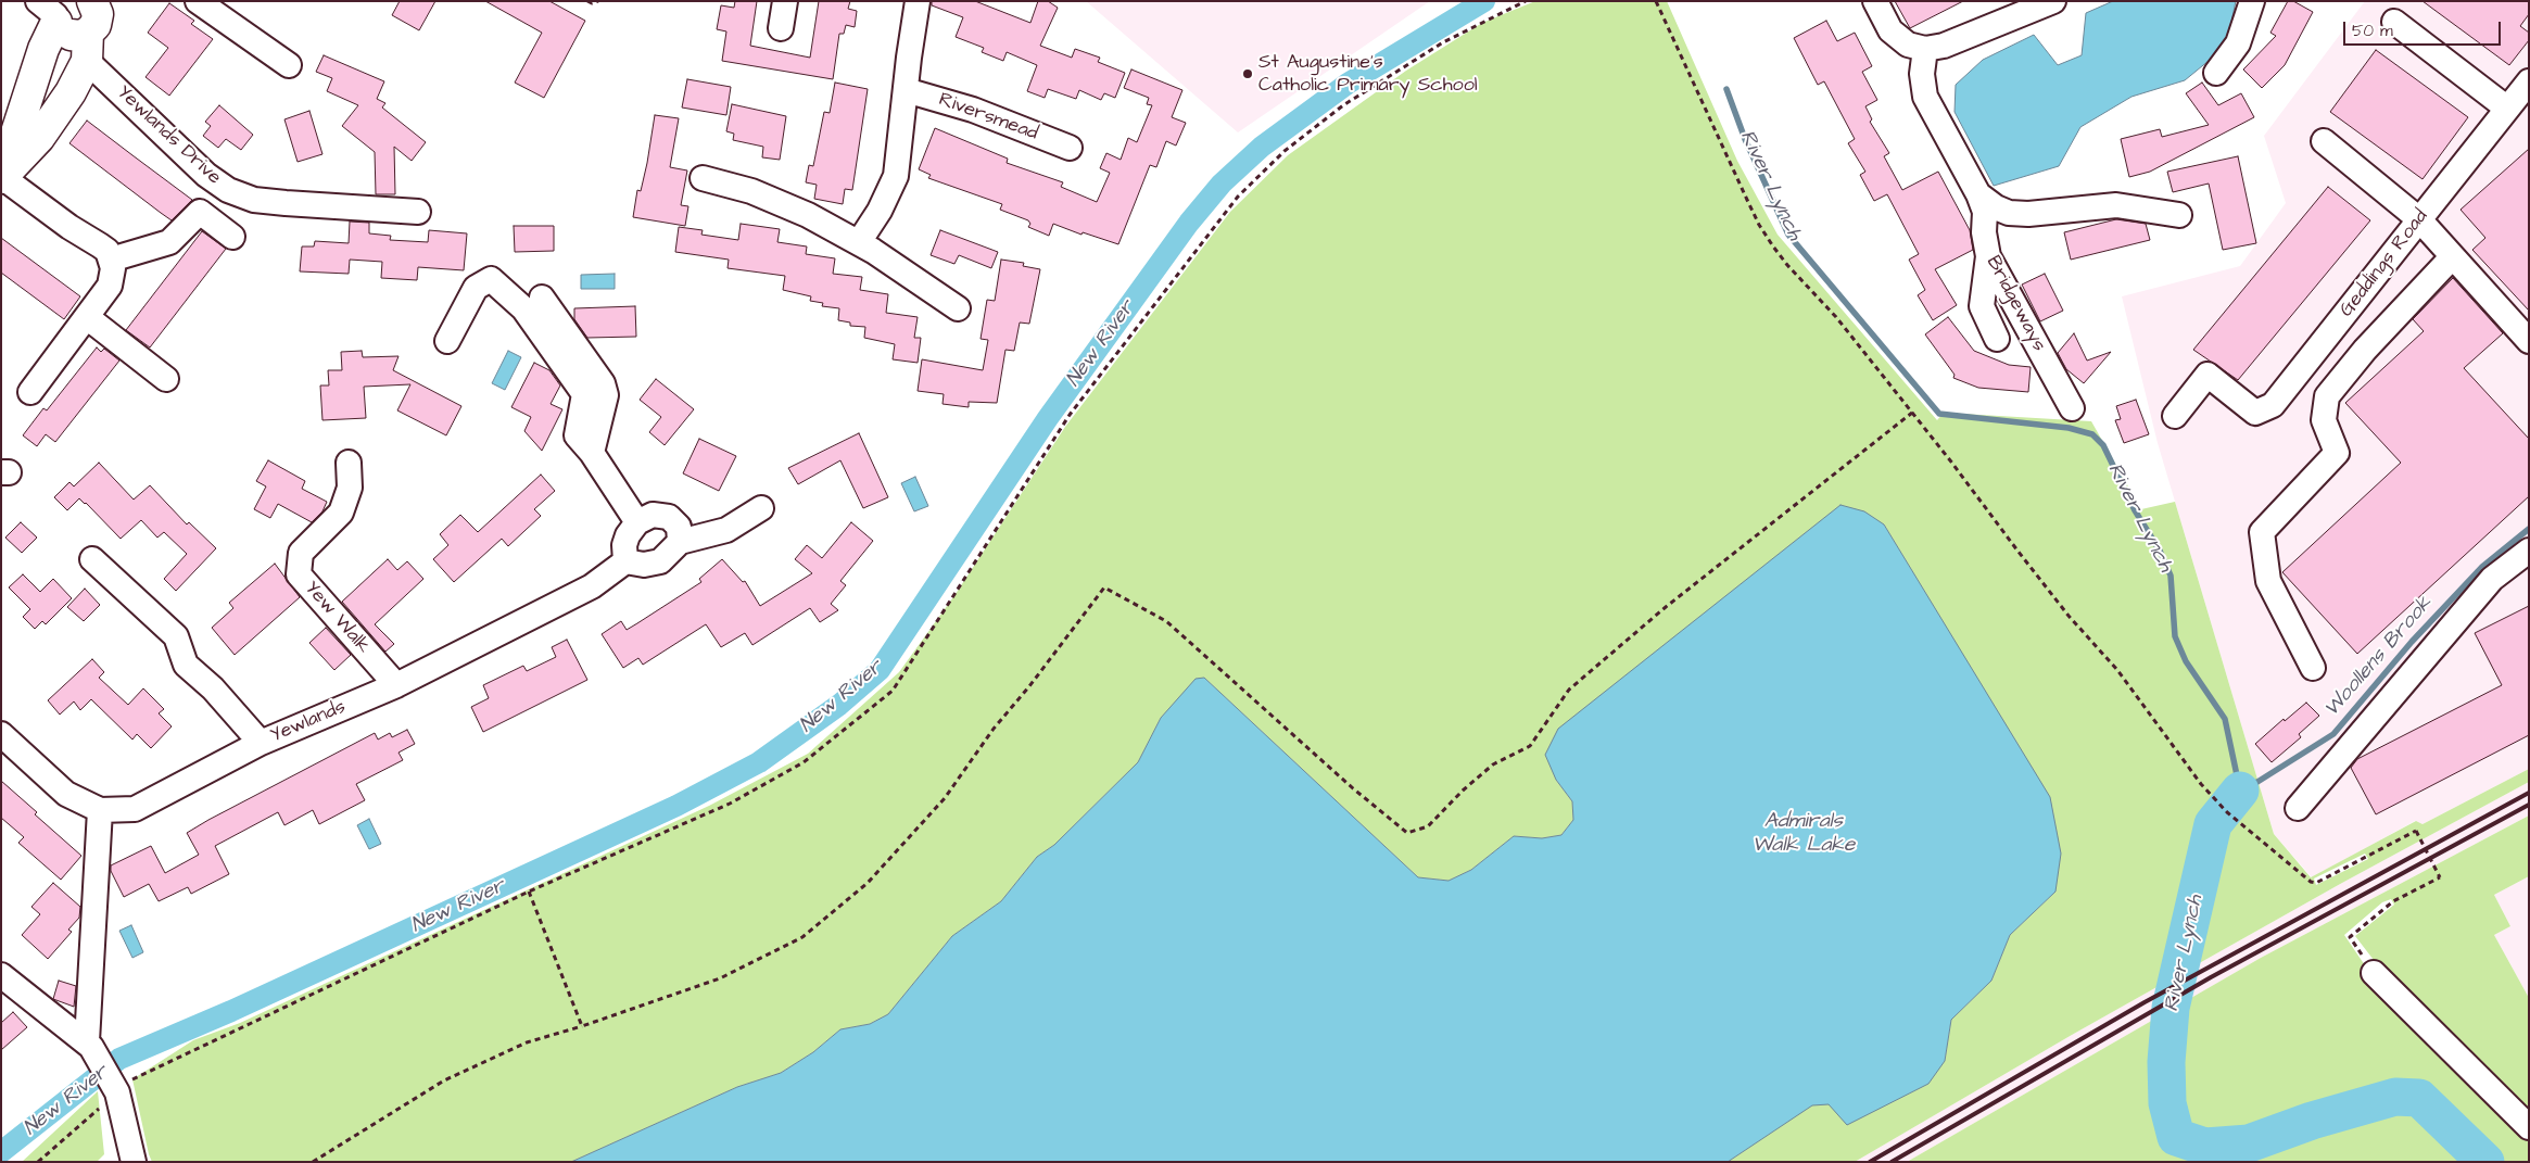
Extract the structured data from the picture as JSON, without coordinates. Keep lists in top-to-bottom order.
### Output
{
  "streets": {
    "street": [
      "Riversmead",
      "Yewlands Drive",
      "Geddings Road",
      "Bridgeways",
      "Yew Walk",
      "Yewlands"
    ]
  },
  "crossings": [
    ["Yew Walk", "Yewlands"]
  ],
  "water": [
    "River Lynch",
    "New River",
    "Woollens Brook",
    "Admirals Walk Lake"
  ],
  "places": ["St Augustine's Catholic Primary School"],
  "scale_bar": "50 m"
}
